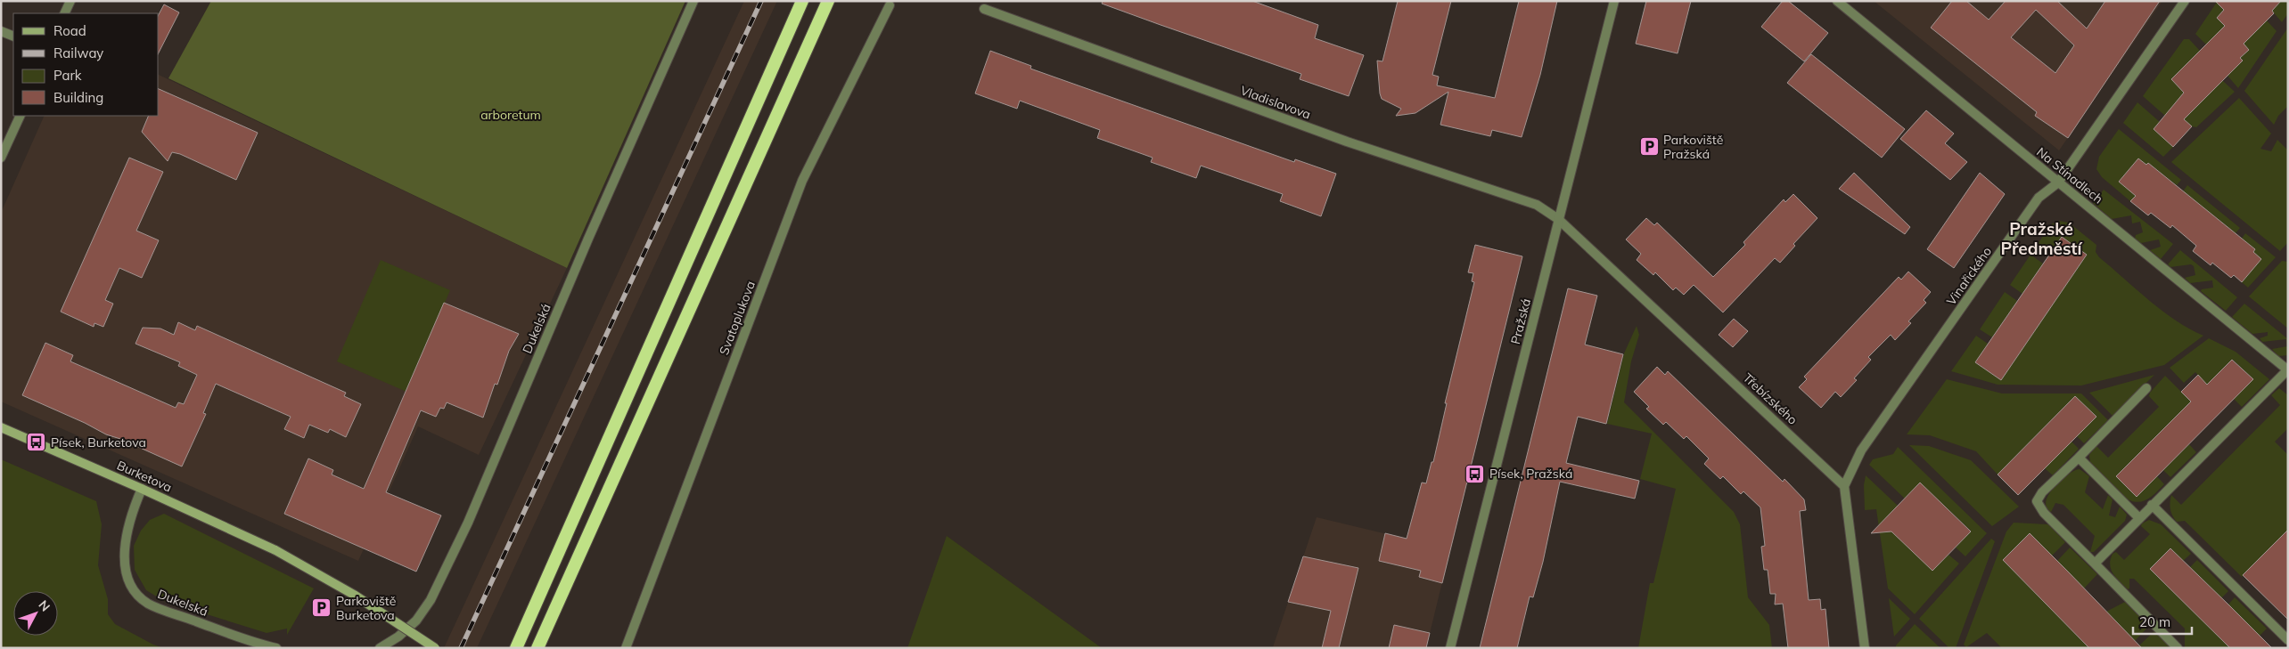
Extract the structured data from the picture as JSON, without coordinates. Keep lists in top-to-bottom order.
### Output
{
  "streets": {
    "main road": ["Burketova"],
    "street": [
      "Vladislavova",
      "Na Stínadlech",
      "Vinařického",
      "Svatoplukova",
      "Pražská",
      "Dukelská",
      "Třebízského"
    ]
  },
  "crossings": [
    ["Vladislavova", "Pražská"],
    ["Vladislavova", "Třebízského"],
    ["Na Stínadlech", "Vinařického"],
    ["Vinařického", "Třebízského"],
    ["Pražská", "Třebízského"],
    ["Dukelská", "Burketova"]
  ],
  "districts": ["Pražské Předměstí"],
  "parks": ["arboretum"],
  "places": {
    "parking": ["Parkoviště Pražská", "Parkoviště Burketova"],
    "bus stop": ["Písek, Burketova", "Písek, Pražská"]
  },
  "legend": [
    "Road",
    "Railway",
    "Park",
    "Building"
  ],
  "scale_bar": "20 m",
  "north": "top right"
}
